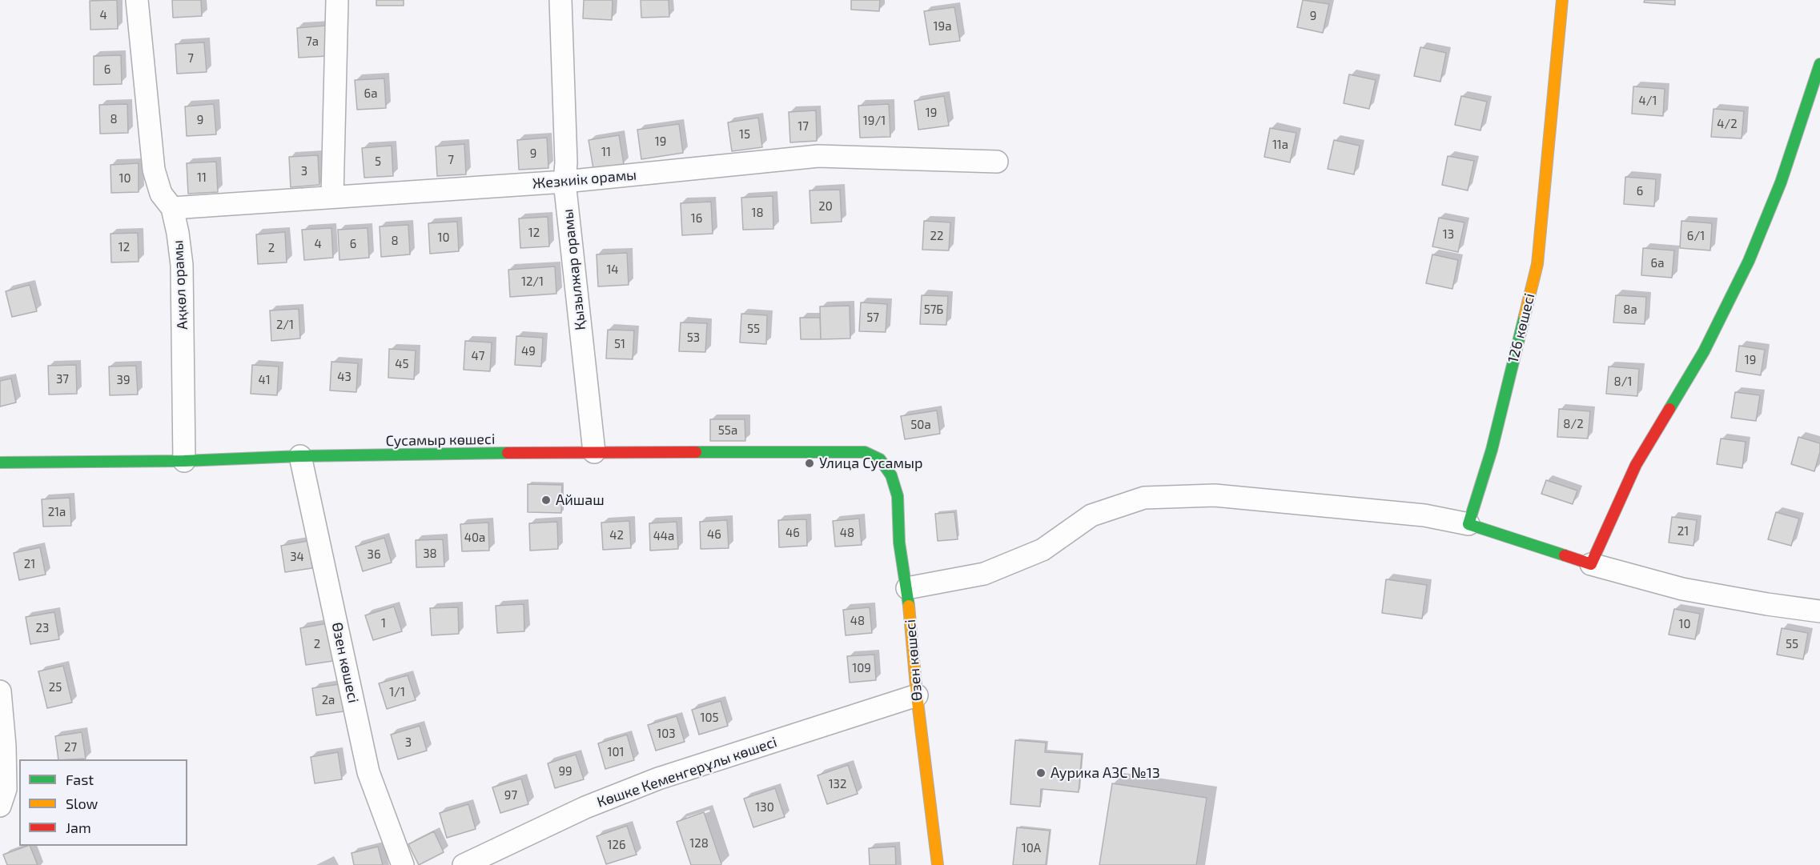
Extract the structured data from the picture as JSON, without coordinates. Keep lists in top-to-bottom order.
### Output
{
  "streets": {
    "main road": ["126 көшесі", "Сусамыр көшесі", "Өзен көшесі"],
    "street": [
      "Жезкиік орамы",
      "Қызылжар орамы",
      "Ақкөл орамы",
      "Көшке Кеменгерұлы көшесі"
    ]
  },
  "crossings": [
    ["Жезкиік орамы", "Қызылжар орамы"],
    ["Жезкиік орамы", "Ақкөл орамы"],
    ["Қызылжар орамы", "Сусамыр көшесі"],
    ["Ақкөл орамы", "Сусамыр көшесі"],
    ["Сусамыр көшесі", "Өзен көшесі"],
    ["Өзен көшесі", "Көшке Кеменгерұлы көшесі"]
  ],
  "places": ["Улица Сусамыр", "Айшаш", "Аурика АЗС №13"],
  "house_numbers": [
    "4",
    "9",
    "19а",
    "7а",
    "7",
    "6",
    "6а",
    "4/1",
    "19",
    "8",
    "9",
    "19/1",
    "4/2",
    "17",
    "15",
    "19",
    "11а",
    "11",
    "9",
    "7",
    "5",
    "3",
    "11",
    "10",
    "6",
    "20",
    "18",
    "16",
    "12",
    "13",
    "22",
    "6/1",
    "10",
    "8",
    "4",
    "6",
    "12",
    "2",
    "6а",
    "14",
    "12/1",
    "57Б",
    "8а",
    "57",
    "2/1",
    "55",
    "53",
    "51",
    "49",
    "47",
    "19",
    "45",
    "43",
    "37",
    "39",
    "41",
    "8/1",
    "8/2",
    "50а",
    "55а",
    "21а",
    "21",
    "46",
    "48",
    "46",
    "42",
    "44а",
    "40а",
    "38",
    "36",
    "34",
    "21",
    "48",
    "1",
    "10",
    "23",
    "2",
    "55",
    "109",
    "25",
    "1/1",
    "2а",
    "105",
    "103",
    "3",
    "27",
    "101",
    "99",
    "132",
    "97",
    "130",
    "128",
    "126",
    "10А"
  ],
  "legend": ["Fast", "Slow", "Jam"]
}
